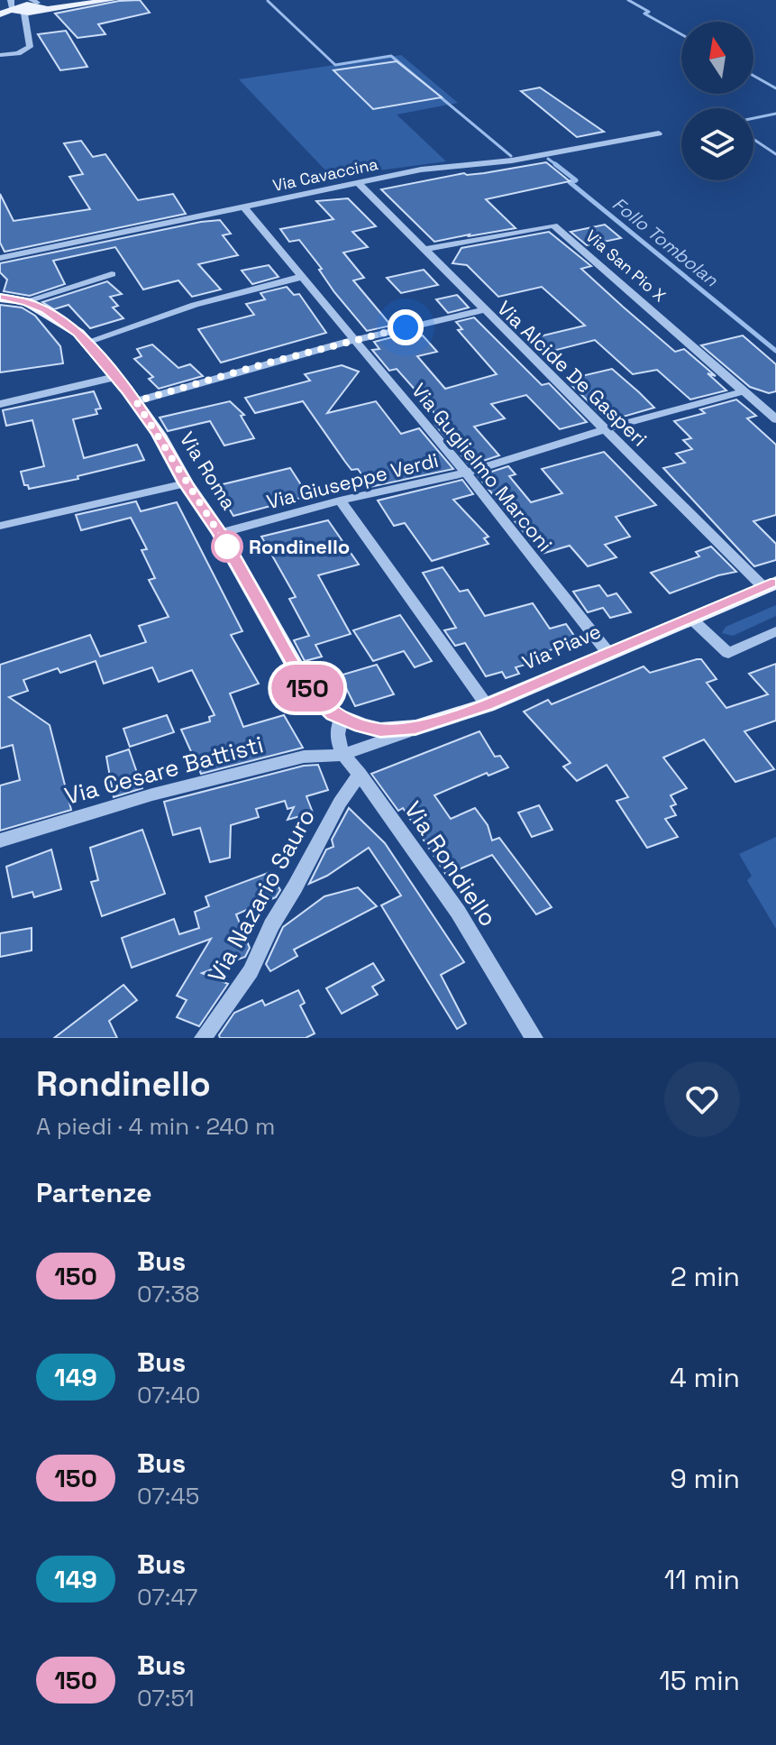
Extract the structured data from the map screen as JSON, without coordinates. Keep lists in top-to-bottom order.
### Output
{
  "streets": {
    "main road": ["Via Roma", "Via Piave"],
    "street": [
      "Via Cavaccina",
      "Via San Pio X",
      "Via Alcide De Gasperi",
      "Via Guglielmo Marconi",
      "Via Giuseppe Verdi",
      "Via Cesare Battisti",
      "Via Rondiello",
      "Via Nazario Sauro"
    ]
  },
  "crossings": [
    ["Via Cavaccina", "Via Alcide De Gasperi"],
    ["Via Cavaccina", "Via Guglielmo Marconi"],
    ["Via San Pio X", "Via Alcide De Gasperi"],
    ["Via San Pio X", "Via Giuseppe Verdi"],
    ["Via Alcide De Gasperi", "Via Giuseppe Verdi"],
    ["Via Alcide De Gasperi", "Via Piave"],
    ["Via Guglielmo Marconi", "Via Giuseppe Verdi"],
    ["Via Guglielmo Marconi", "Via Piave"],
    ["Via Roma", "Via Giuseppe Verdi"],
    ["Via Roma", "Via Piave"],
    ["Via Piave", "Via Cesare Battisti"],
    ["Via Cesare Battisti", "Via Rondiello"],
    ["Via Rondiello", "Via Nazario Sauro"]
  ],
  "water": ["Follo Tombolan"],
  "places": ["Rondinello"],
  "lines": ["bus line 150"],
  "north": "top",
  "page": {
    "on_map": "150",
    "heading": [
      ["Rondinello", "A piedi · 4 min · 240 m"],
      "Partenze"
    ],
    "list": [
      {
        "mark": "150",
        "name": "Bus",
        "note": "07:38",
        "value": "2 min"
      },
      {
        "mark": "149",
        "name": "Bus",
        "note": "07:40",
        "value": "4 min"
      },
      {
        "mark": "150",
        "name": "Bus",
        "note": "07:45",
        "value": "9 min"
      },
      {
        "mark": "149",
        "name": "Bus",
        "note": "07:47",
        "value": "11 min"
      },
      {
        "mark": "150",
        "name": "Bus",
        "note": "07:51",
        "value": "15 min"
      }
    ]
  }
}
